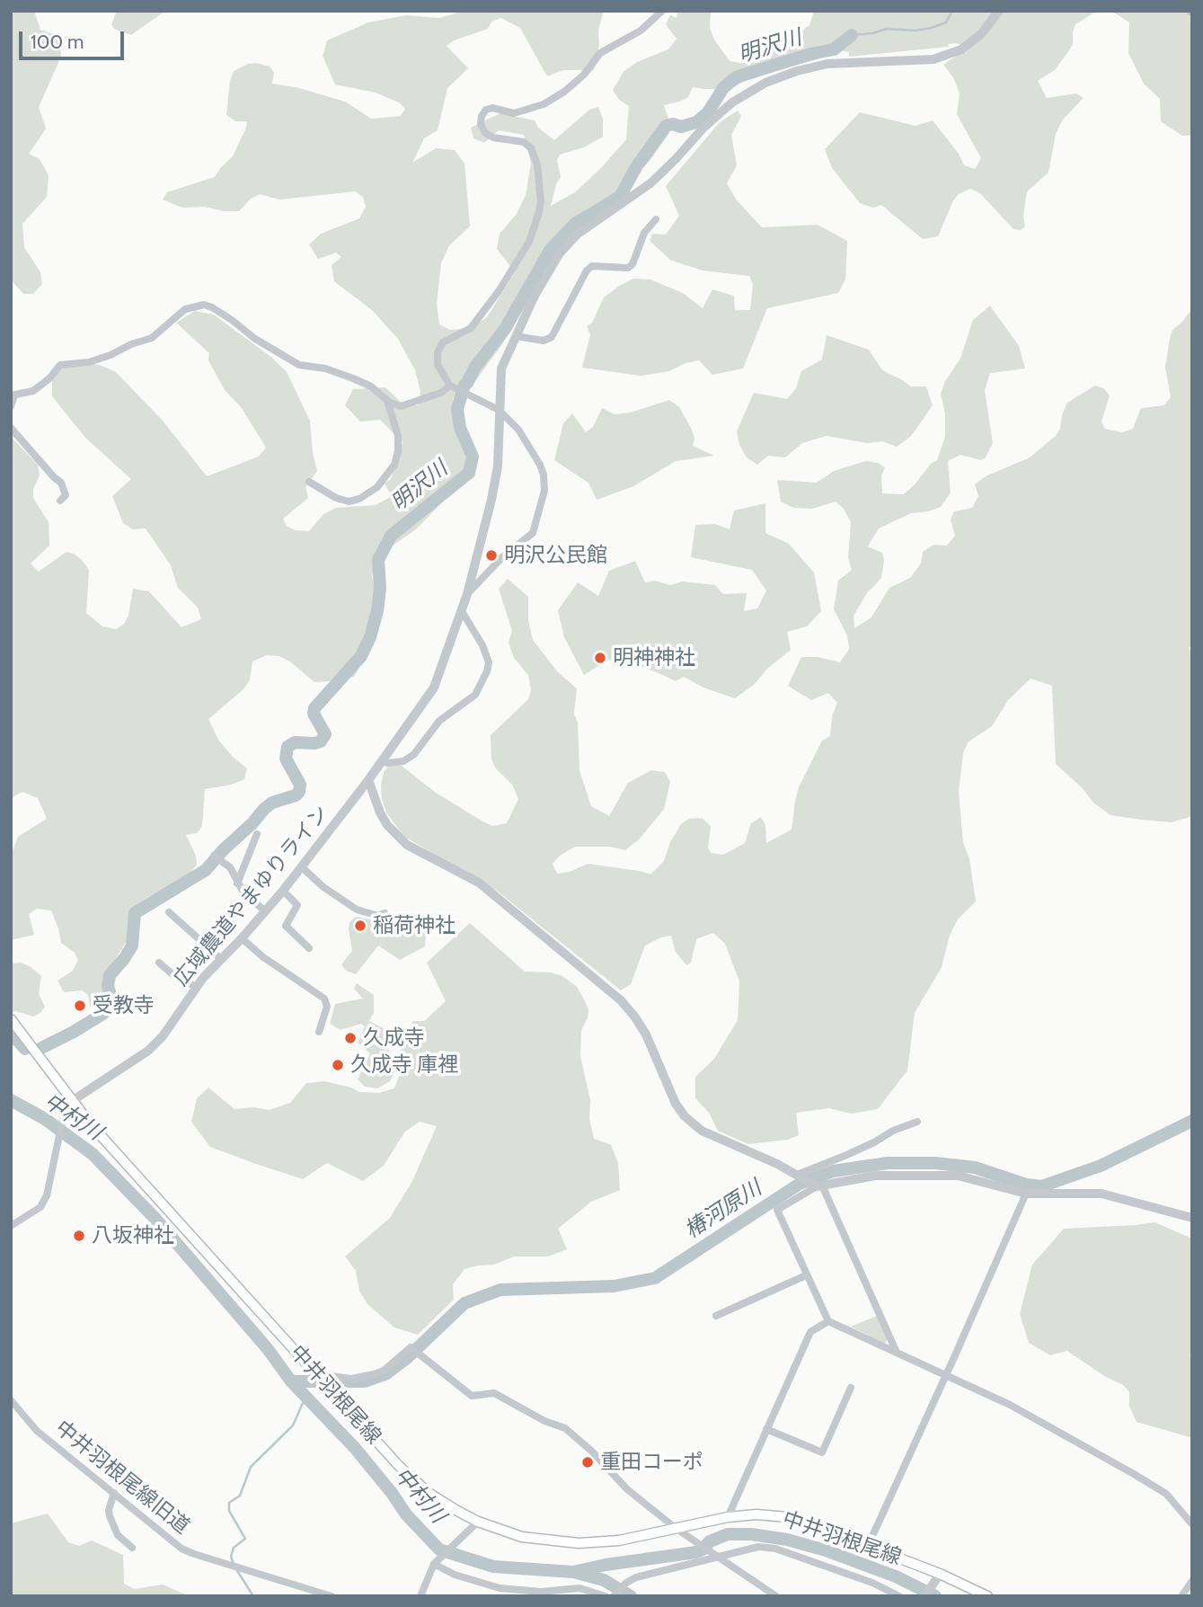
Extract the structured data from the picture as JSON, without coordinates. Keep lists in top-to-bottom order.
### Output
{
  "streets": {
    "main road": ["中井羽根尾線"],
    "street": ["広域農道やまゆりライン", "中井羽根尾線旧道"]
  },
  "crossings": [
    ["広域農道やまゆりライン", "中井羽根尾線"]
  ],
  "water": ["明沢川", "中村川", "椿河原川"],
  "places": [
    "明沢公民館",
    "明神神社",
    "稲荷神社",
    "受教寺",
    "久成寺",
    "久成寺 庫裡",
    "八坂神社",
    "重田コーポ"
  ],
  "scale_bar": "100 m"
}
